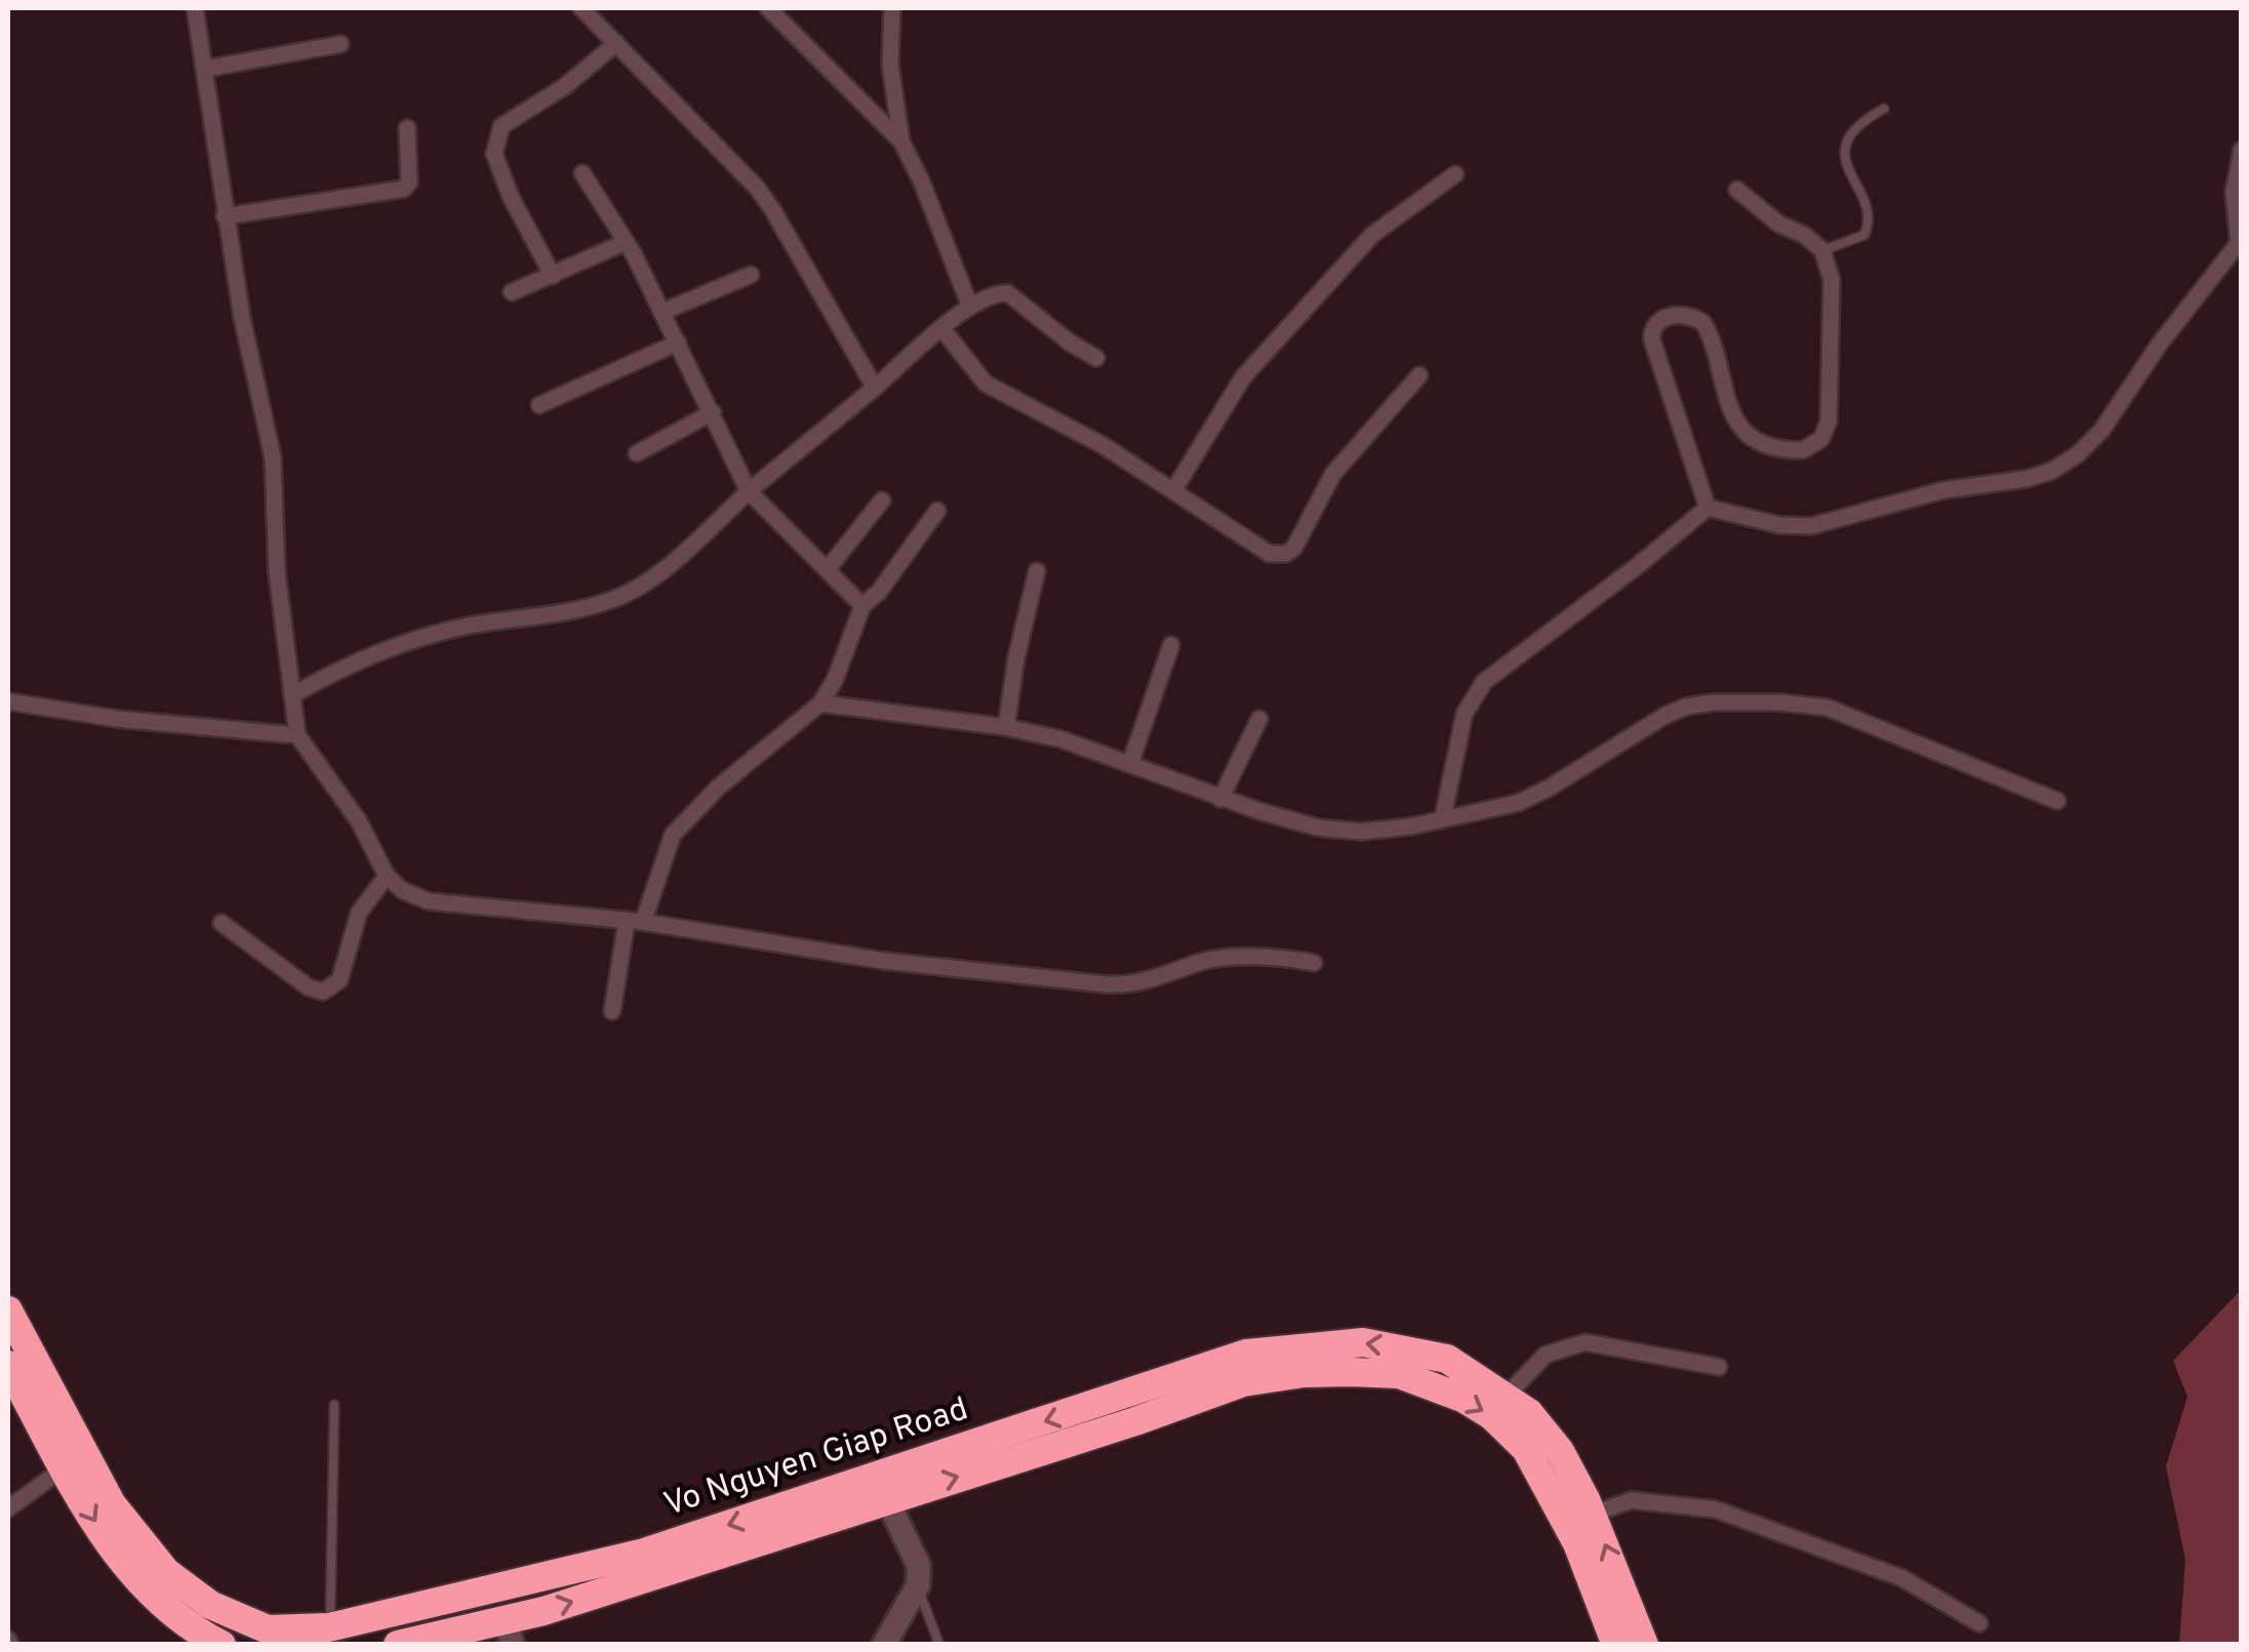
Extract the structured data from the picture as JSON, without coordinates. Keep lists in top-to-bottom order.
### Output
{
  "streets": {
    "highway": ["Vo Nguyen Giap Road"]
  }
}
